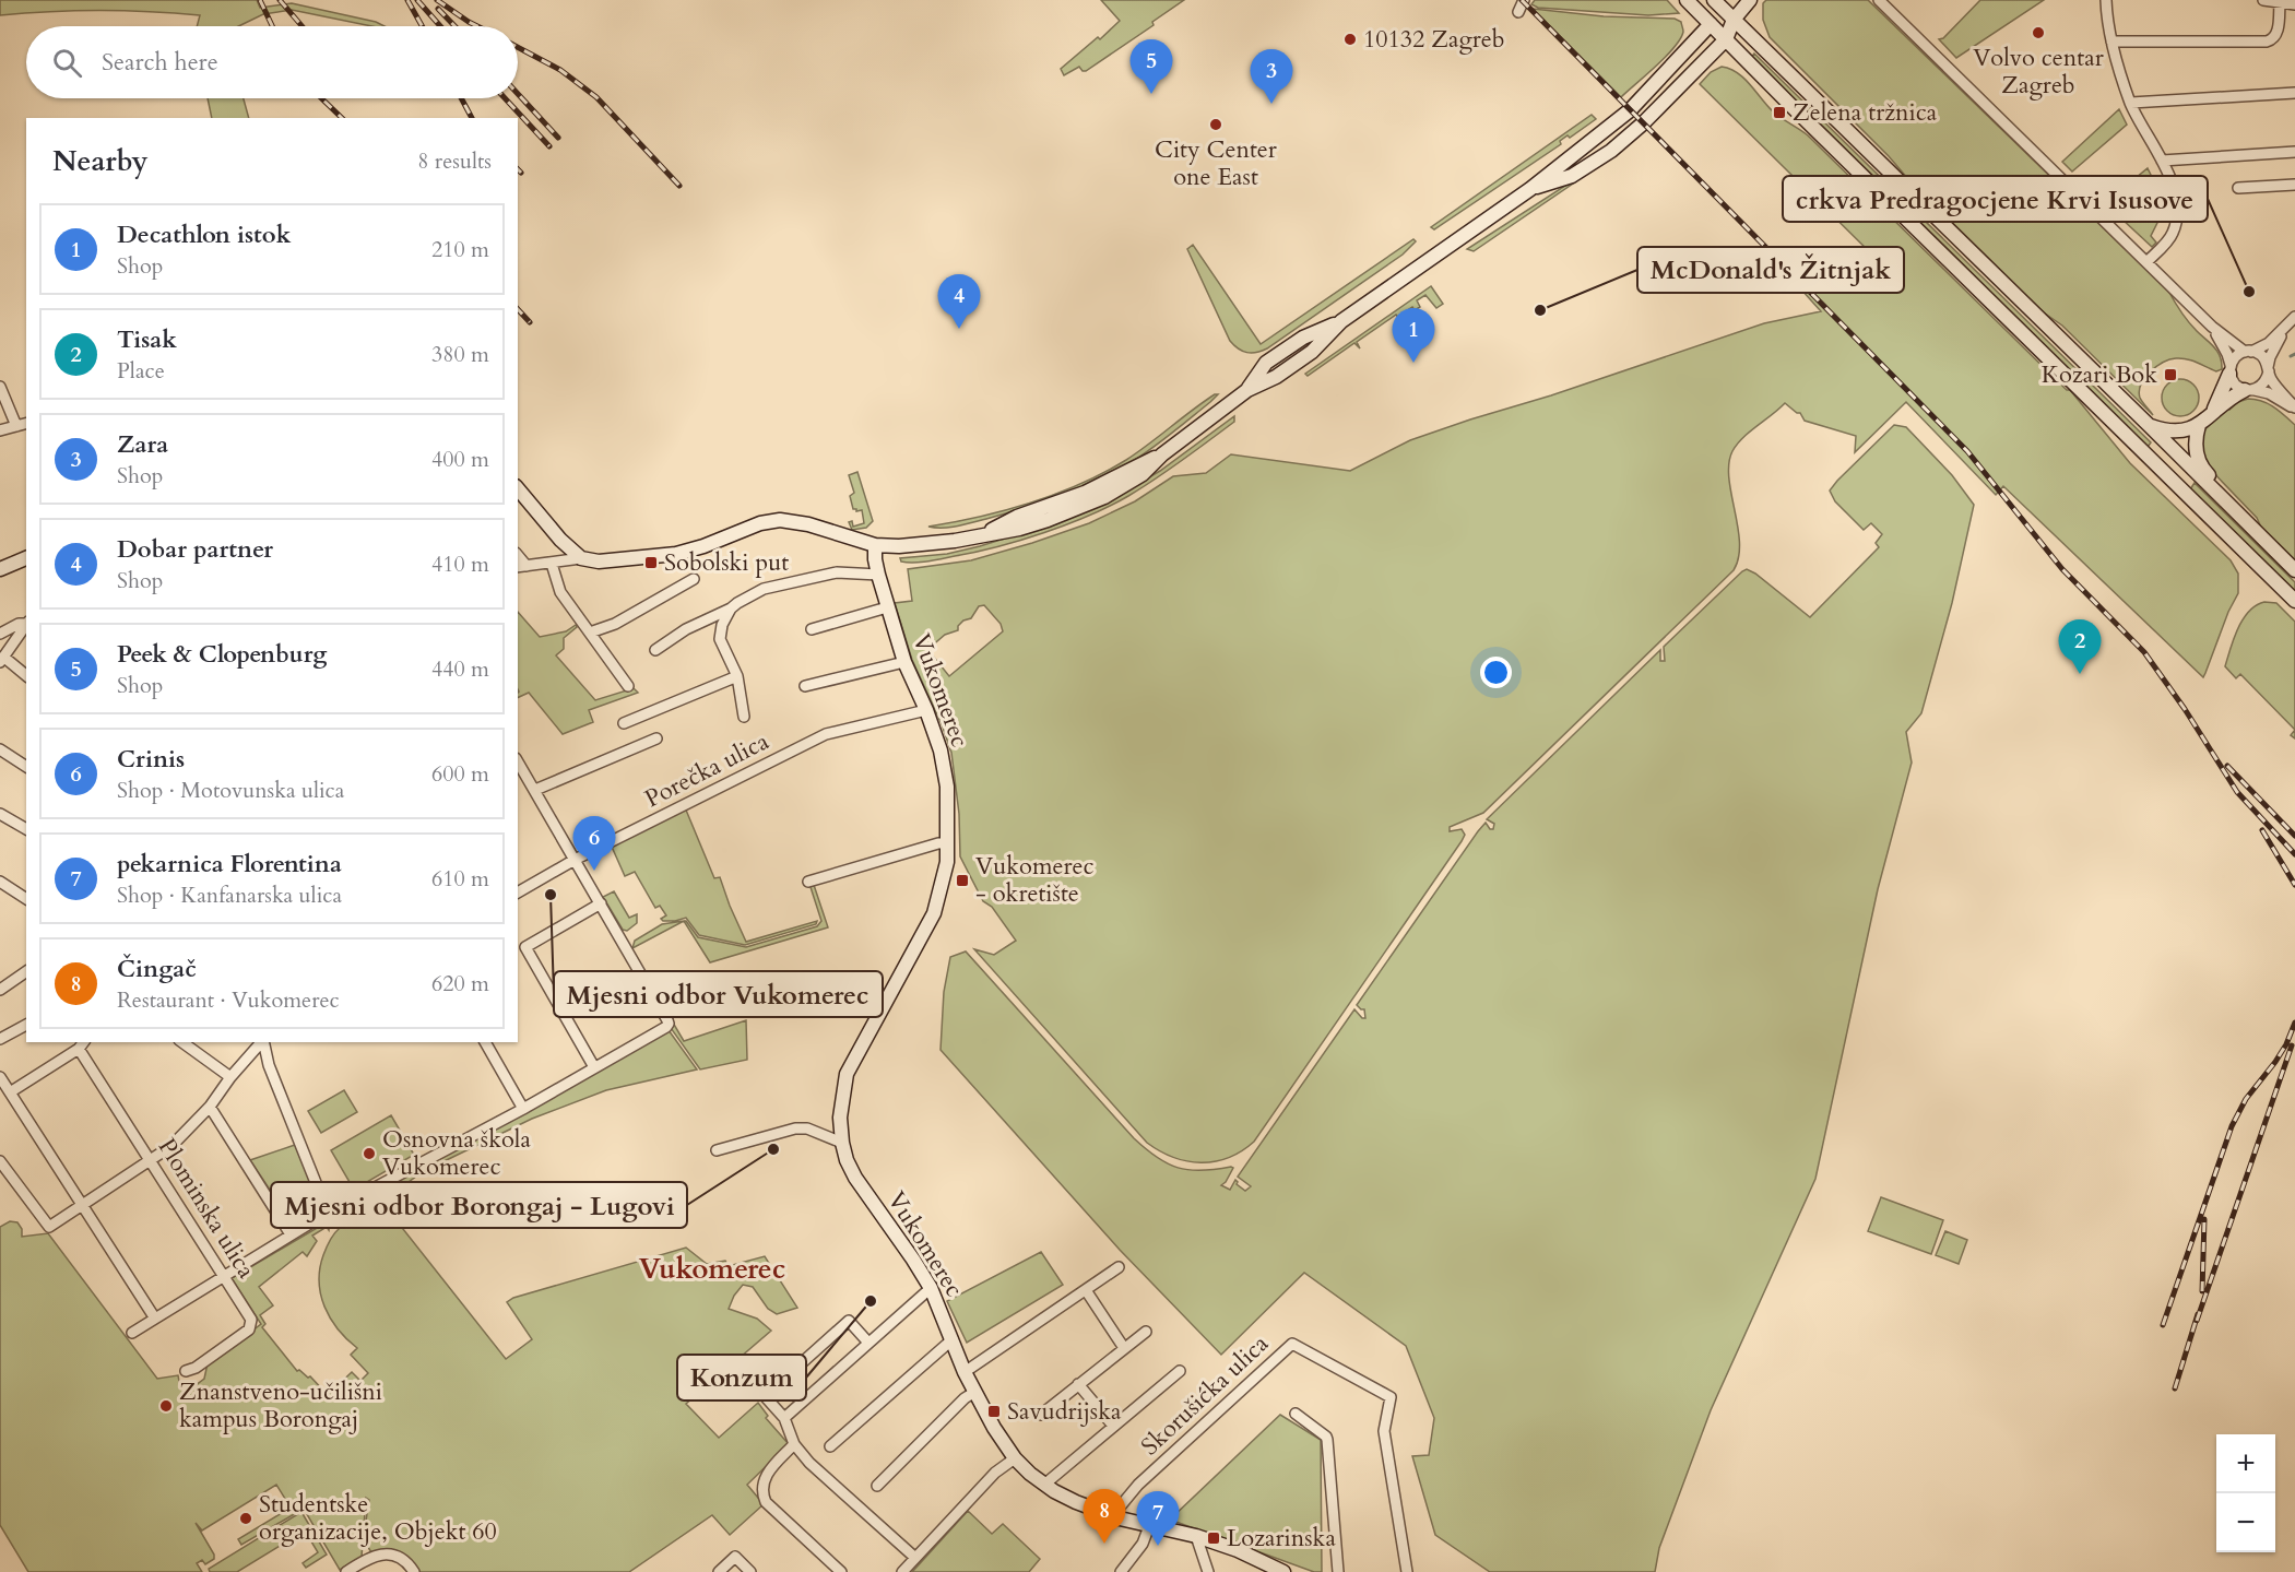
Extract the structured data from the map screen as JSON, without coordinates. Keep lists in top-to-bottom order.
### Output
{
  "streets": {
    "street": [
      "Vukomerec",
      "Porečka ulica",
      "Plominska ulica",
      "Skorušićka ulica"
    ]
  },
  "crossings": [
    ["Vukomerec", "Porečka ulica"],
    ["Vukomerec", "Skorušićka ulica"]
  ],
  "districts": ["Vukomerec"],
  "places": {
    "other": [
      "Volvo centar Zagreb",
      "10132 Zagreb",
      "City Center one East",
      "crkva Predragocjene Krvi Isusove",
      "McDonald's Žitnjak",
      "Mjesni odbor Vukomerec",
      "Mjesni odbor Borongaj - Lugovi",
      "Osnovna škola Vukomerec",
      "Konzum",
      "Znanstveno-učilišni kampus Borongaj",
      "Studentske organizacije, Objekt 60"
    ],
    "transit": [
      "Zelena tržnica",
      "Kozari Bok",
      "Sobolski put",
      "Vukomerec - okretište",
      "Savudrijska",
      "Lozarinska"
    ]
  },
  "page": {
    "search": "Search here",
    "pins": [
      "5",
      "3",
      "4",
      "1",
      "2",
      "6",
      "8",
      "7"
    ],
    "heading": ["Nearby", "8 results"],
    "list": [
      {
        "mark": "1",
        "name": "Decathlon istok",
        "note": "Shop",
        "value": "210 m"
      },
      {
        "mark": "2",
        "name": "Tisak",
        "note": "Place",
        "value": "380 m"
      },
      {
        "mark": "3",
        "name": "Zara",
        "note": "Shop",
        "value": "400 m"
      },
      {
        "mark": "4",
        "name": "Dobar partner",
        "note": "Shop",
        "value": "410 m"
      },
      {
        "mark": "5",
        "name": "Peek & Clopenburg",
        "note": "Shop",
        "value": "440 m"
      },
      {
        "mark": "6",
        "name": "Crinis",
        "note": "Shop · Motovunska ulica",
        "value": "600 m"
      },
      {
        "mark": "7",
        "name": "pekarnica Florentina",
        "note": "Shop · Kanfanarska ulica",
        "value": "610 m"
      },
      {
        "mark": "8",
        "name": "Čingač",
        "note": "Restaurant · Vukomerec",
        "value": "620 m"
      }
    ],
    "map_buttons": ["+", "−"]
  }
}
